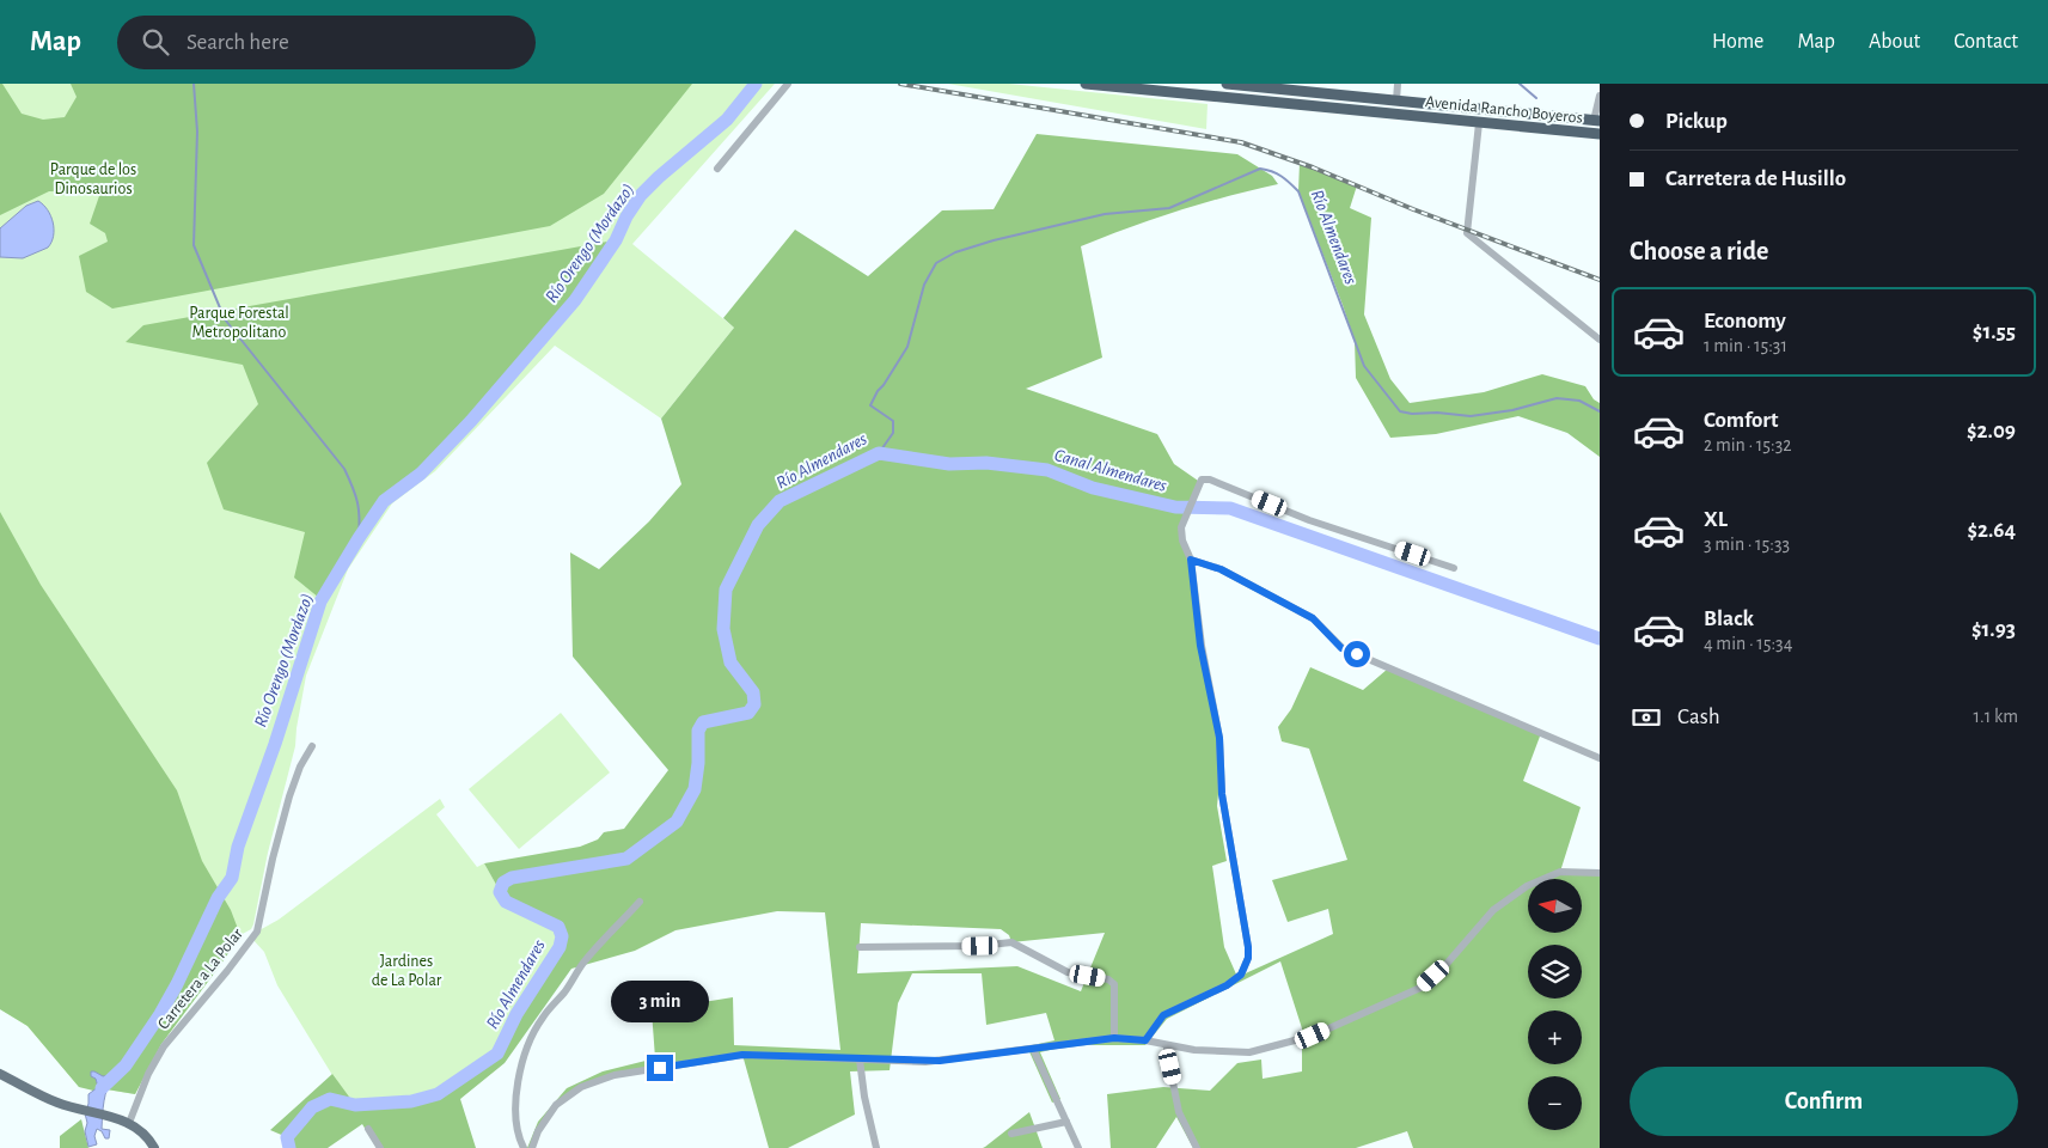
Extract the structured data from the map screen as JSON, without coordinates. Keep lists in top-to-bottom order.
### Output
{
  "streets": {
    "highway": ["Avenida Rancho Boyeros"],
    "street": ["Carretera a La Polar"]
  },
  "water": ["Río Almendares", "Río Orengo (Mordazo)", "Canal Almendares"],
  "parks": ["Parque de los Dinosaurios", "Parque Forestal Metropolitano", "Jardines de La Polar"],
  "north": "left",
  "page": {
    "header": "Map",
    "search": "Search here",
    "nav": [
      "Home",
      "Map",
      "About",
      "Contact"
    ],
    "banner": ["Pickup", "Carretera de Husillo"],
    "heading": "Choose a ride",
    "list": [
      {
        "name": "Economy",
        "note": "1 min · 15:31",
        "value": "$1.55"
      },
      {
        "name": "Comfort",
        "note": "2 min · 15:32",
        "value": "$2.09"
      },
      {
        "name": "XL",
        "note": "3 min · 15:33",
        "value": "$2.64"
      },
      {
        "name": "Black",
        "note": "4 min · 15:34",
        "value": "$1.93"
      }
    ],
    "pay": ["Cash", "1.1 km"],
    "map_buttons": ["+", "−"],
    "bubble": "3 min",
    "buttons": "Confirm"
  }
}
